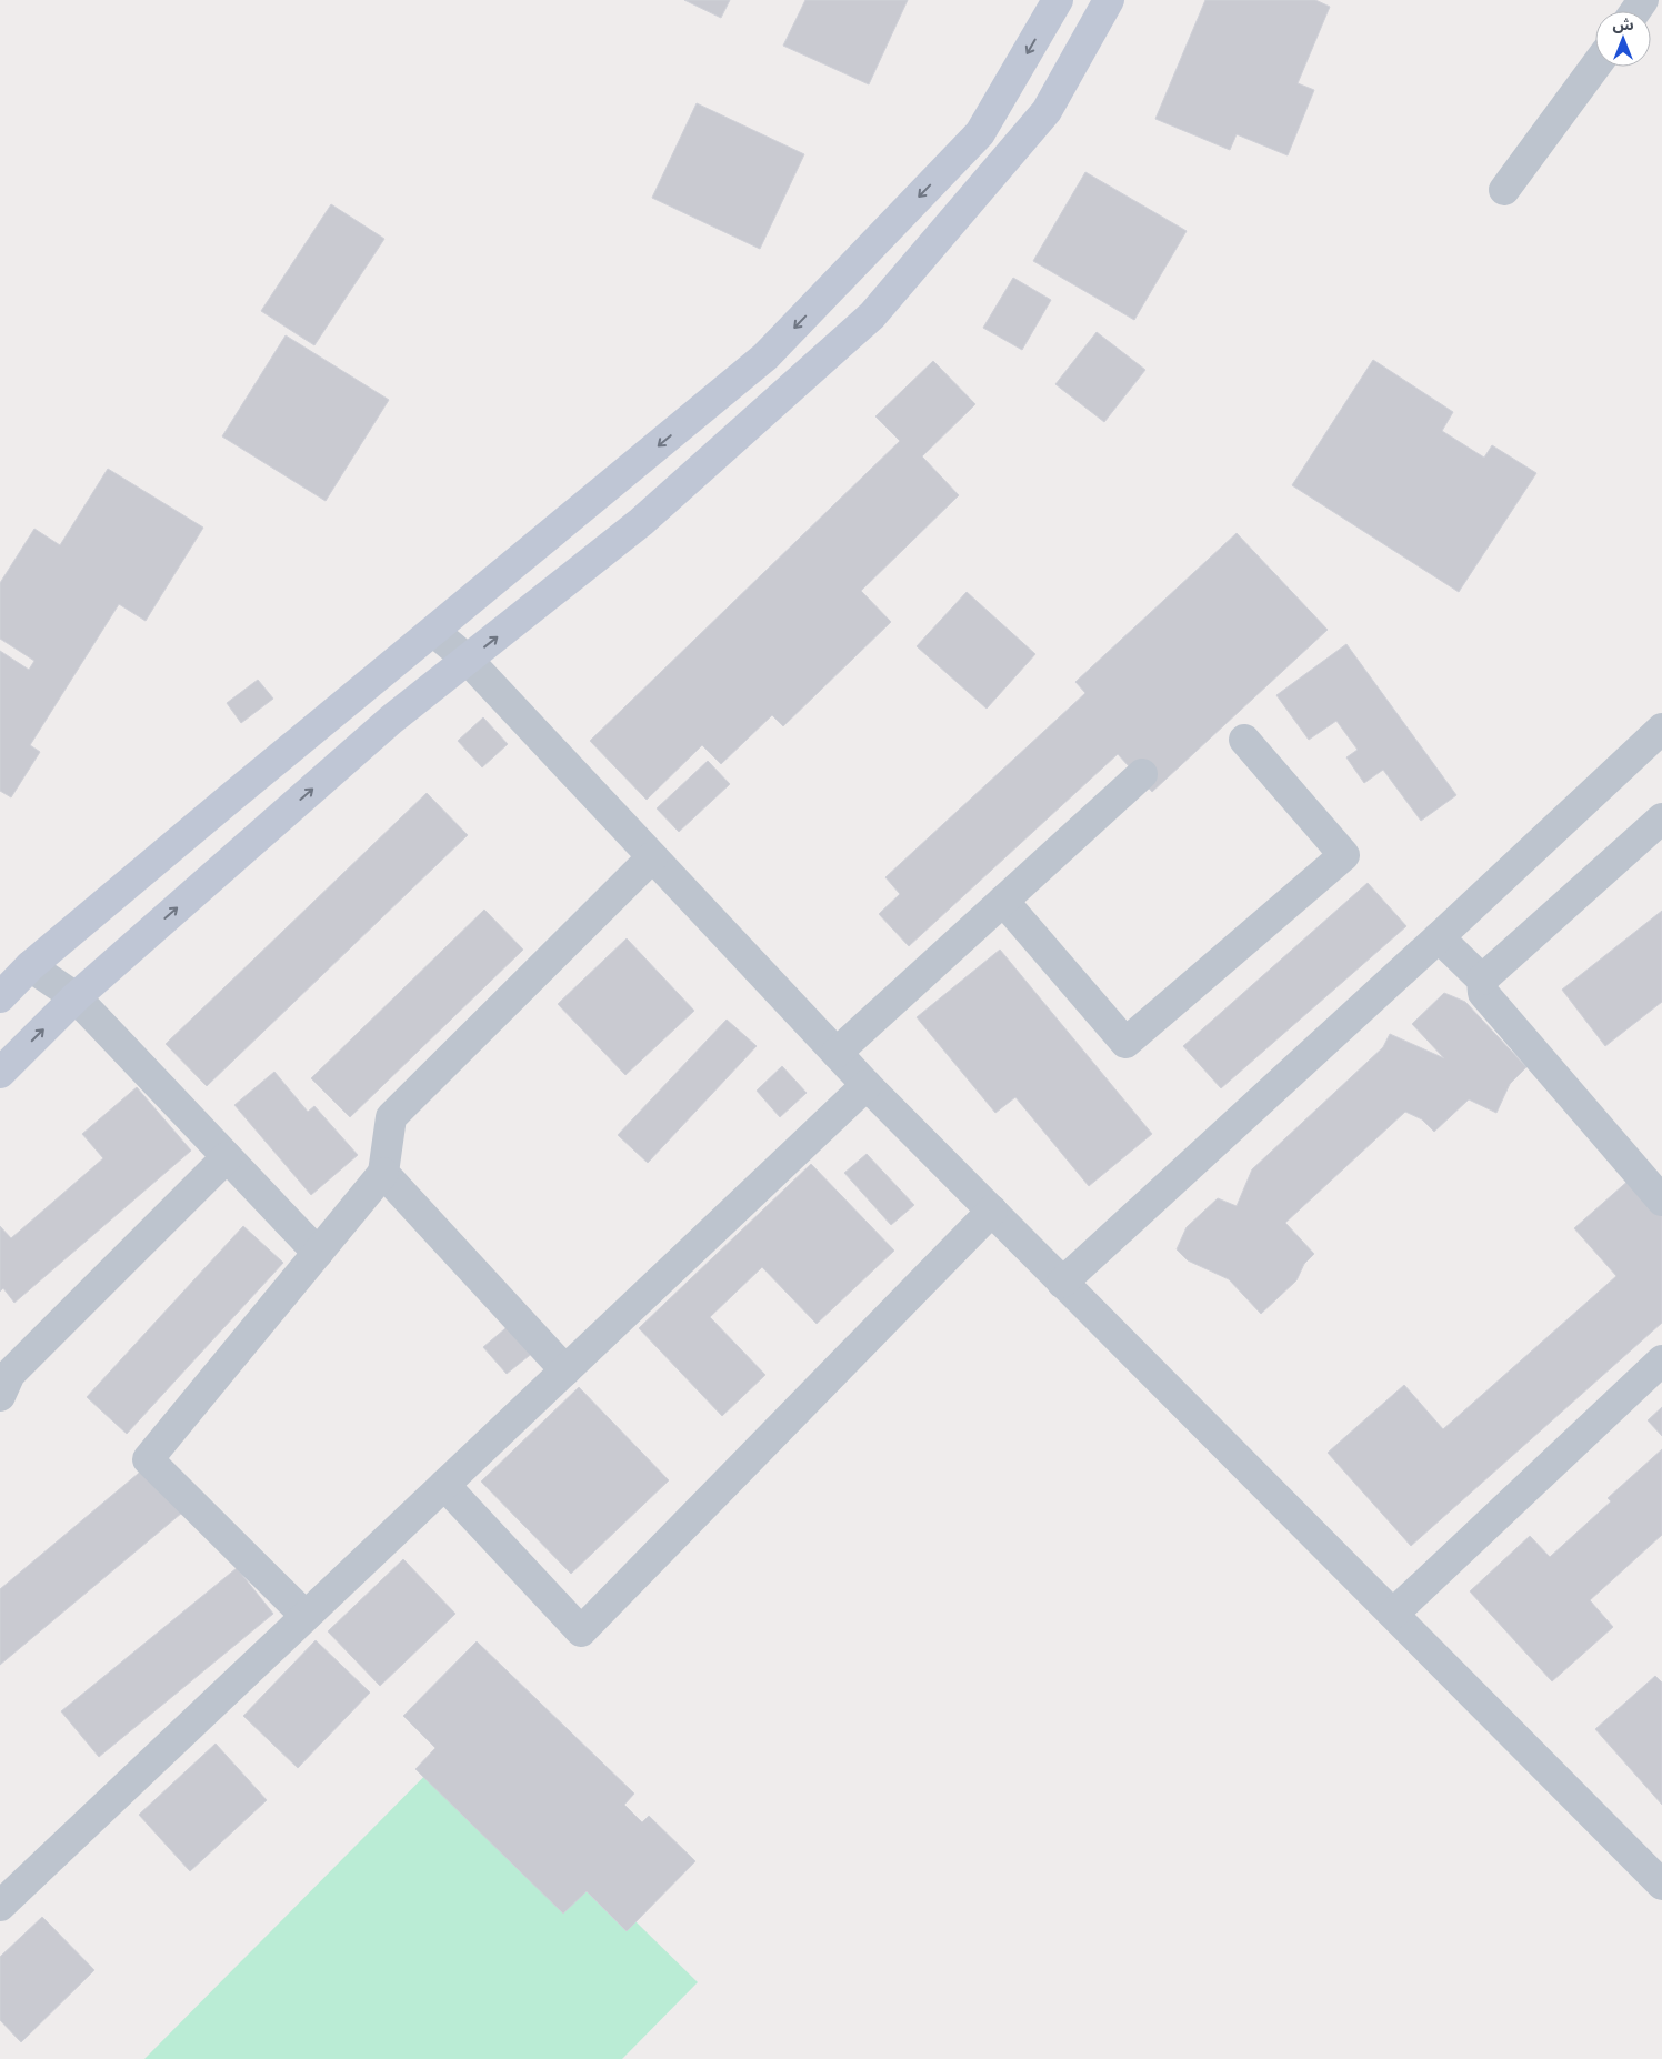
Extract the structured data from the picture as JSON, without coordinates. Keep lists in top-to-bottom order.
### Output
{
  "north": "top"
}
